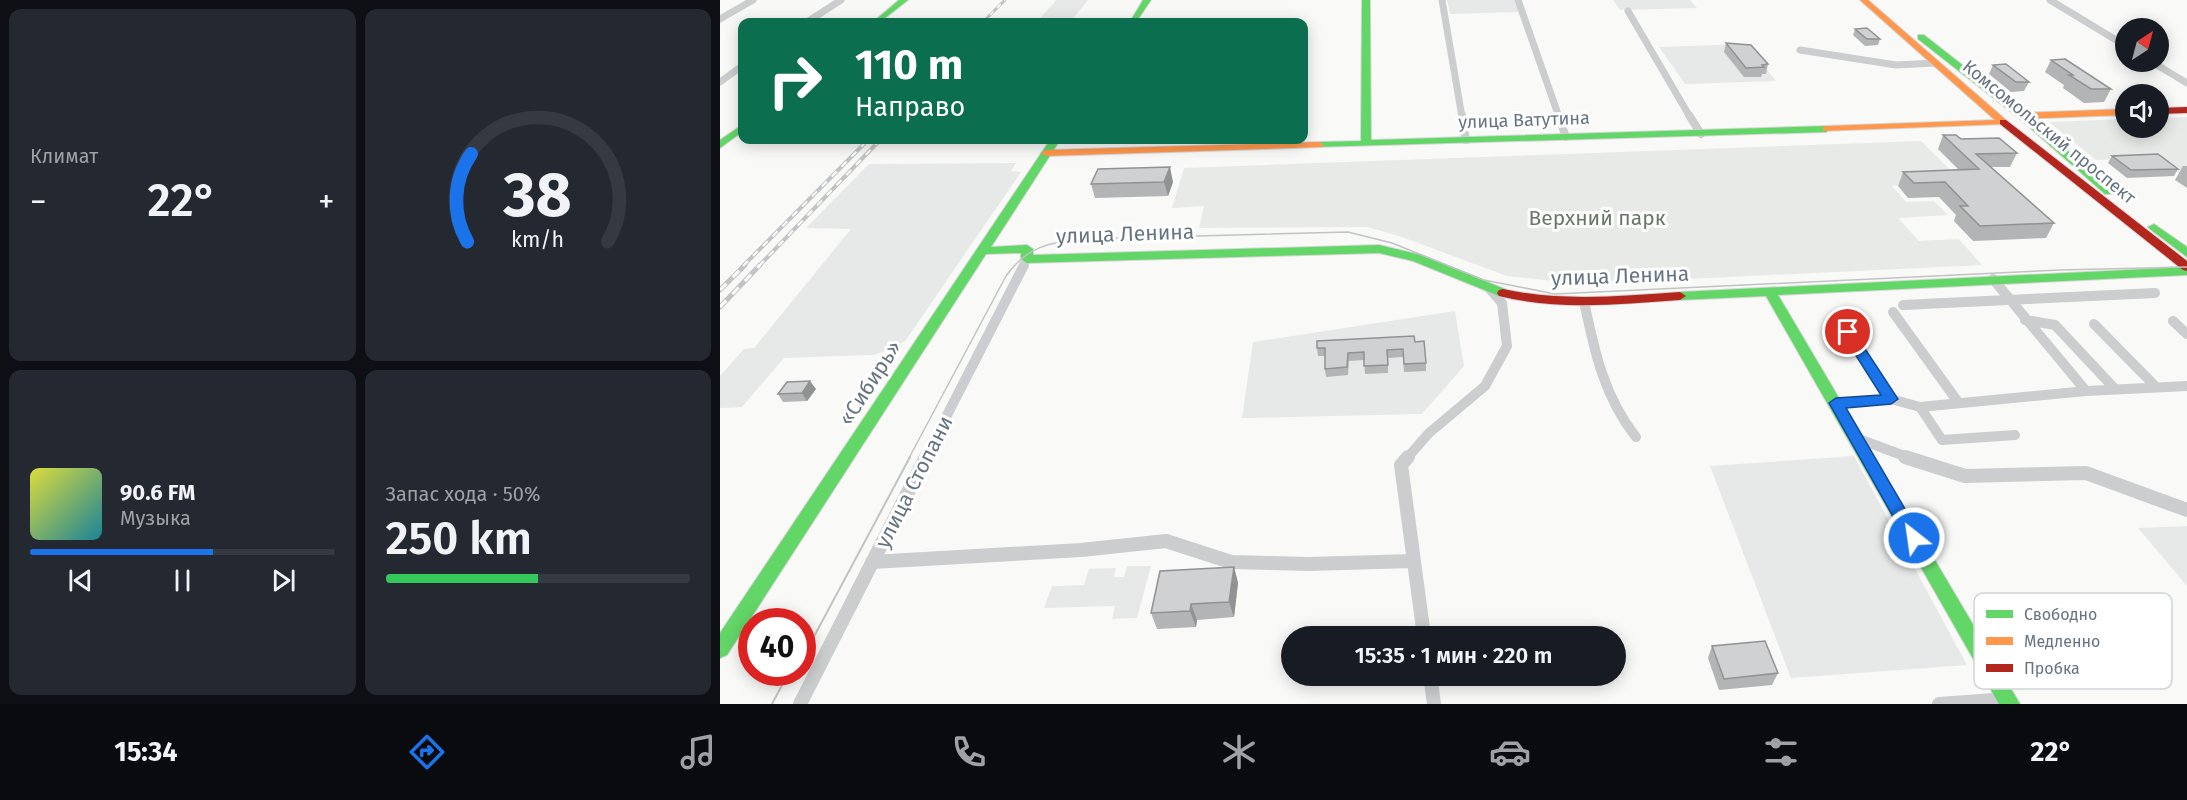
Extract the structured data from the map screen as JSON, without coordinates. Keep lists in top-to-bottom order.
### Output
{
  "streets": {
    "street": [
      "улица Ватутина",
      "Комсомольский проспект",
      "улица Ленина",
      "«Сибирь»",
      "улица Стопани"
    ]
  },
  "crossings": [
    ["улица Ватутина", "Комсомольский проспект"],
    ["улица Ватутина", "«Сибирь»"],
    ["Комсомольский проспект", "улица Ленина"],
    ["улица Ленина", "улица Стопани"]
  ],
  "parks": ["Верхний парк"],
  "legend": ["Свободно", "Медленно", "Пробка"],
  "north": "top right",
  "page": {
    "tile": [
      "Климат",
      ["Запас хода · 50%", "250 km"]
    ],
    "turn": ["110 m", "Направо"],
    "heat": ["−", "22°", "+"],
    "song": ["90.6 FM", "Музыка"],
    "limit": "40",
    "trip": "15:35 · 1 мин · 220 m",
    "tabs": ["15:34", "22°"],
    "gauge": ["38", "km/h"]
  }
}
